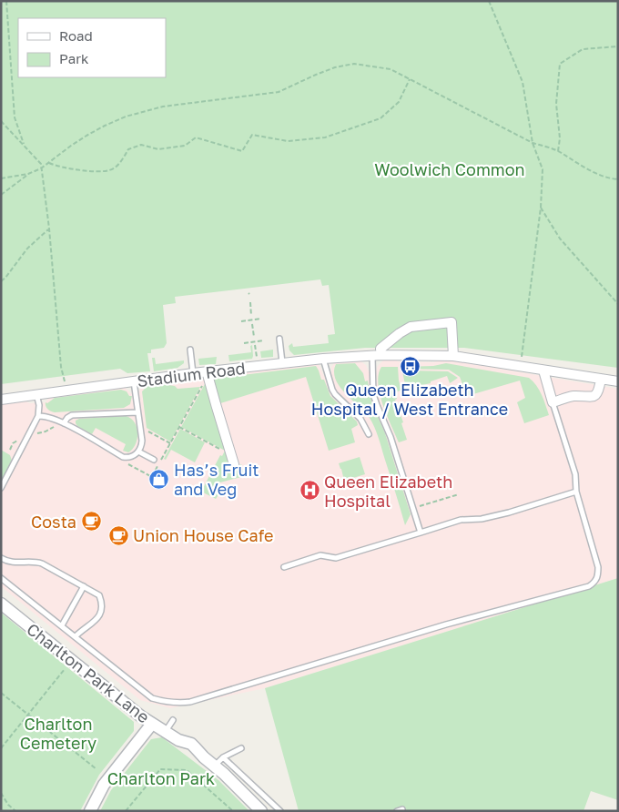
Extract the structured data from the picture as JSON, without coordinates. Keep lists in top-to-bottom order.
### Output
{
  "streets": {
    "street": ["Stadium Road", "Charlton Park Lane"]
  },
  "parks": ["Woolwich Common", "Charlton Cemetery", "Charlton Park"],
  "places": {
    "bus stop": ["Queen Elizabeth Hospital / West Entrance"],
    "shop": ["Has’s Fruit and Veg"],
    "hospital": ["Queen Elizabeth Hospital"],
    "cafe": ["Costa", "Union House Cafe"]
  },
  "legend": ["Road", "Park"]
}
